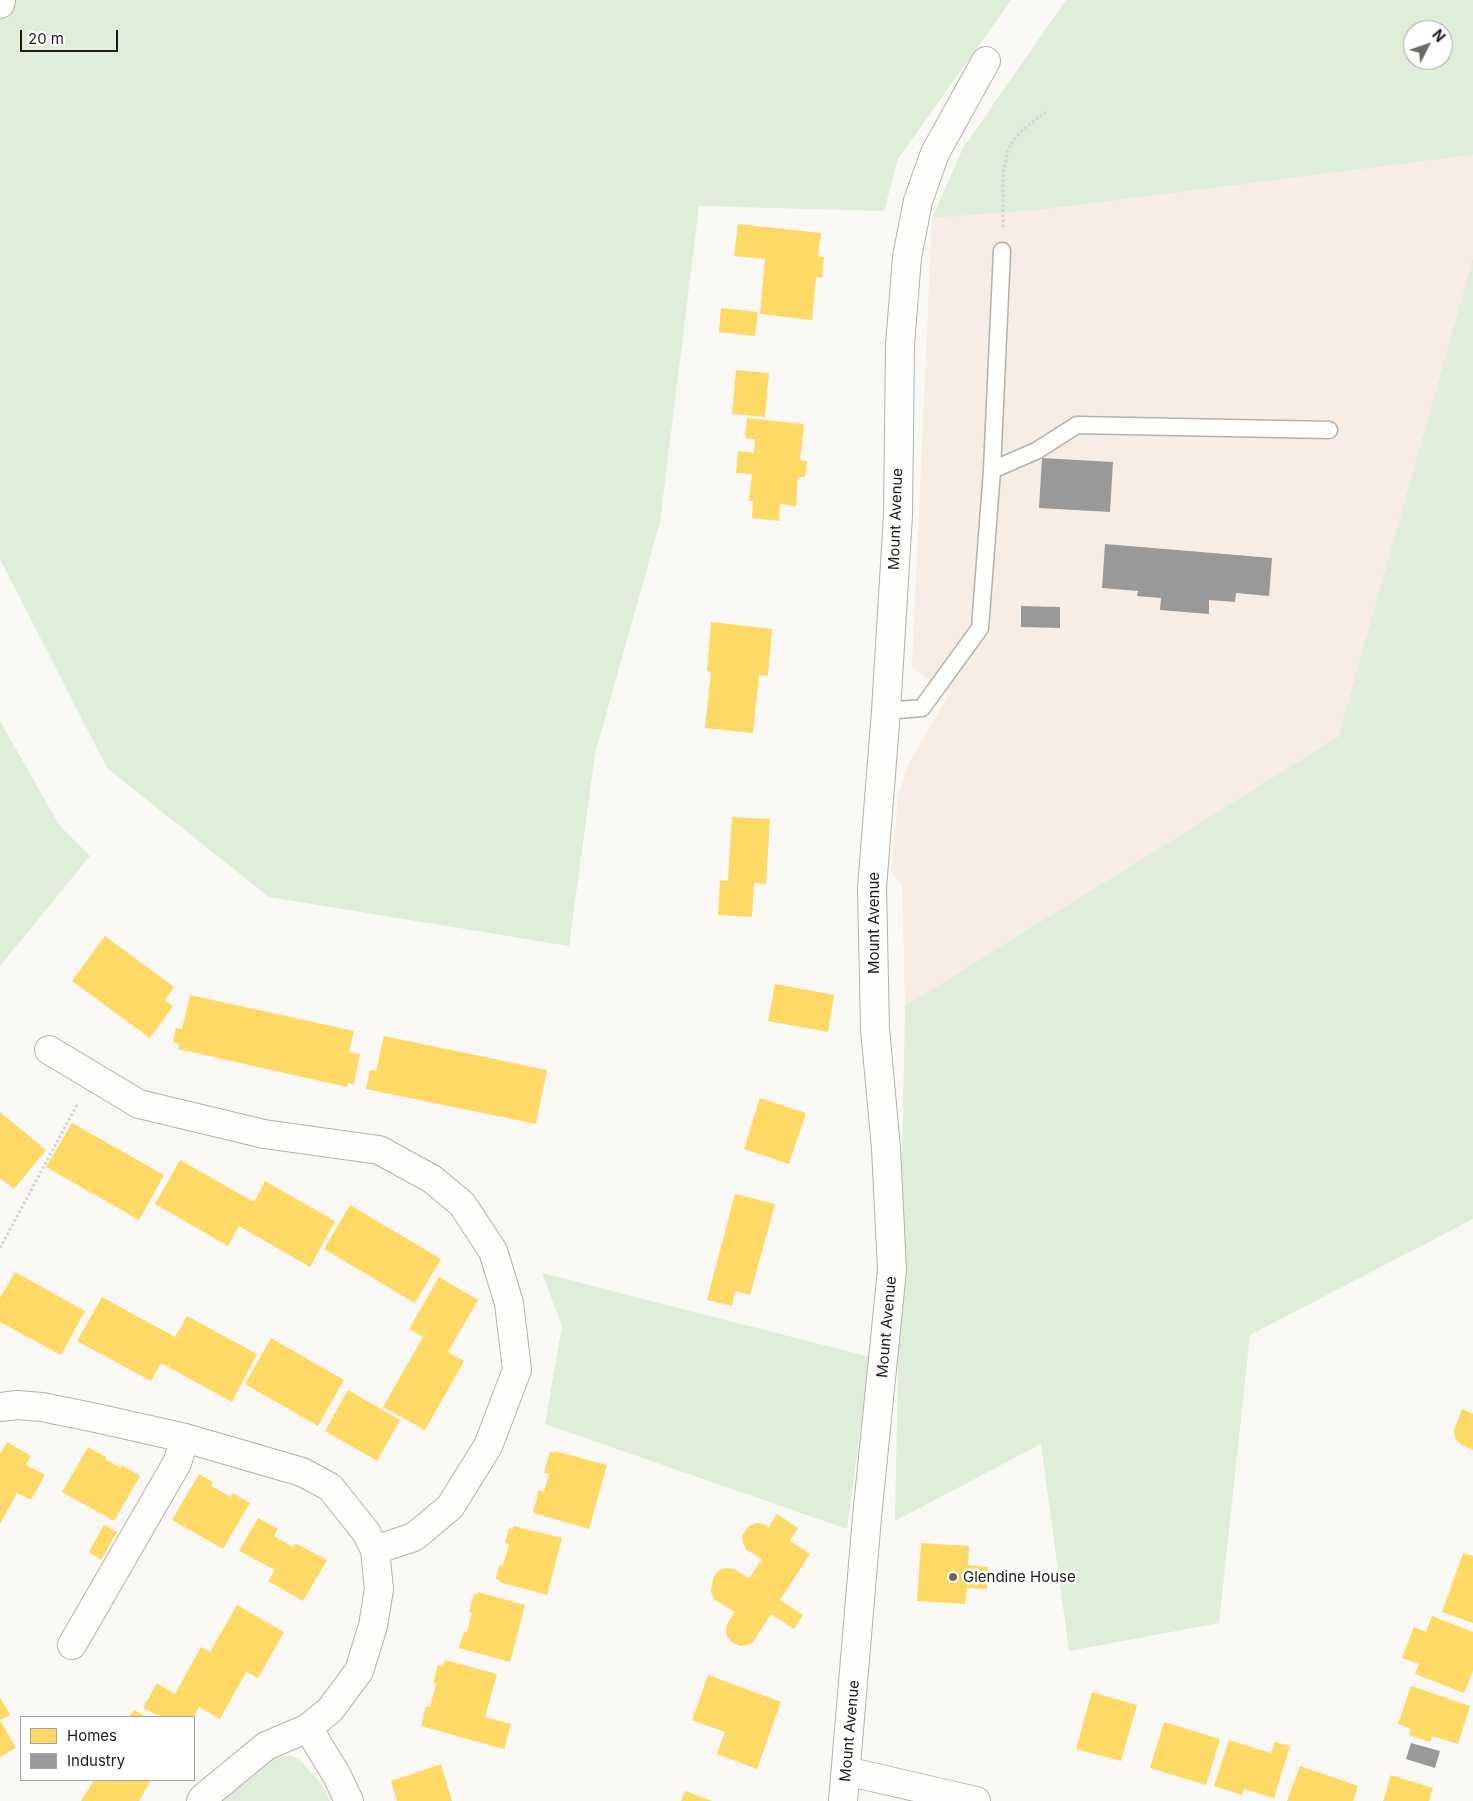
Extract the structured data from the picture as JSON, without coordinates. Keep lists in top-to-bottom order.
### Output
{
  "streets": {
    "street": ["Mount Avenue"]
  },
  "places": ["Glendine House"],
  "legend": ["Homes", "Industry"],
  "scale_bar": "20 m",
  "north": "top right"
}
